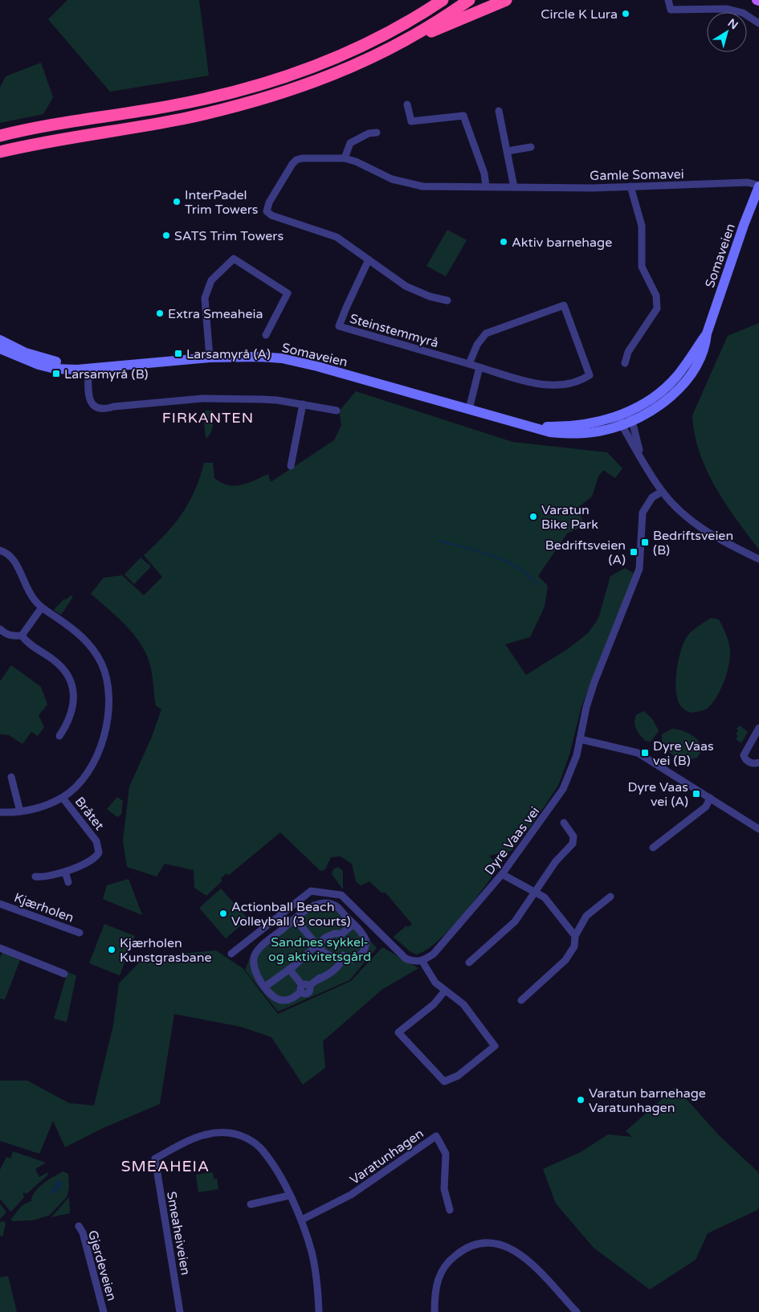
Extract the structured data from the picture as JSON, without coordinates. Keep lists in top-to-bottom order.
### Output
{
  "streets": {
    "main road": ["Somaveien"],
    "street": [
      "Gamle Somavei",
      "Steinstemmyrå",
      "Bråtet",
      "Dyre Vaas vei",
      "Kjærholen",
      "Varatunhagen",
      "Smeaheiveien",
      "Gjerdeveien"
    ]
  },
  "crossings": [
    ["Gamle Somavei", "Somaveien"],
    ["Gamle Somavei", "Steinstemmyrå"]
  ],
  "districts": ["FIRKANTEN", "SMEAHEIA"],
  "parks": ["Sandnes sykkel- og aktivitetsgård"],
  "places": {
    "other": [
      "Circle K Lura",
      "InterPadel Trim Towers",
      "SATS Trim Towers",
      "Aktiv barnehage",
      "Extra Smeaheia",
      "Varatun Bike Park",
      "Actionball Beach Volleyball (3 courts)",
      "Kjærholen Kunstgrasbane",
      "Varatun barnehage Varatunhagen"
    ],
    "transit": [
      "Larsamyrå (A)",
      "Larsamyrå (B)",
      "Bedriftsveien (B)",
      "Bedriftsveien (A)",
      "Dyre Vaas vei (B)",
      "Dyre Vaas vei (A)"
    ]
  },
  "north": "top right"
}
